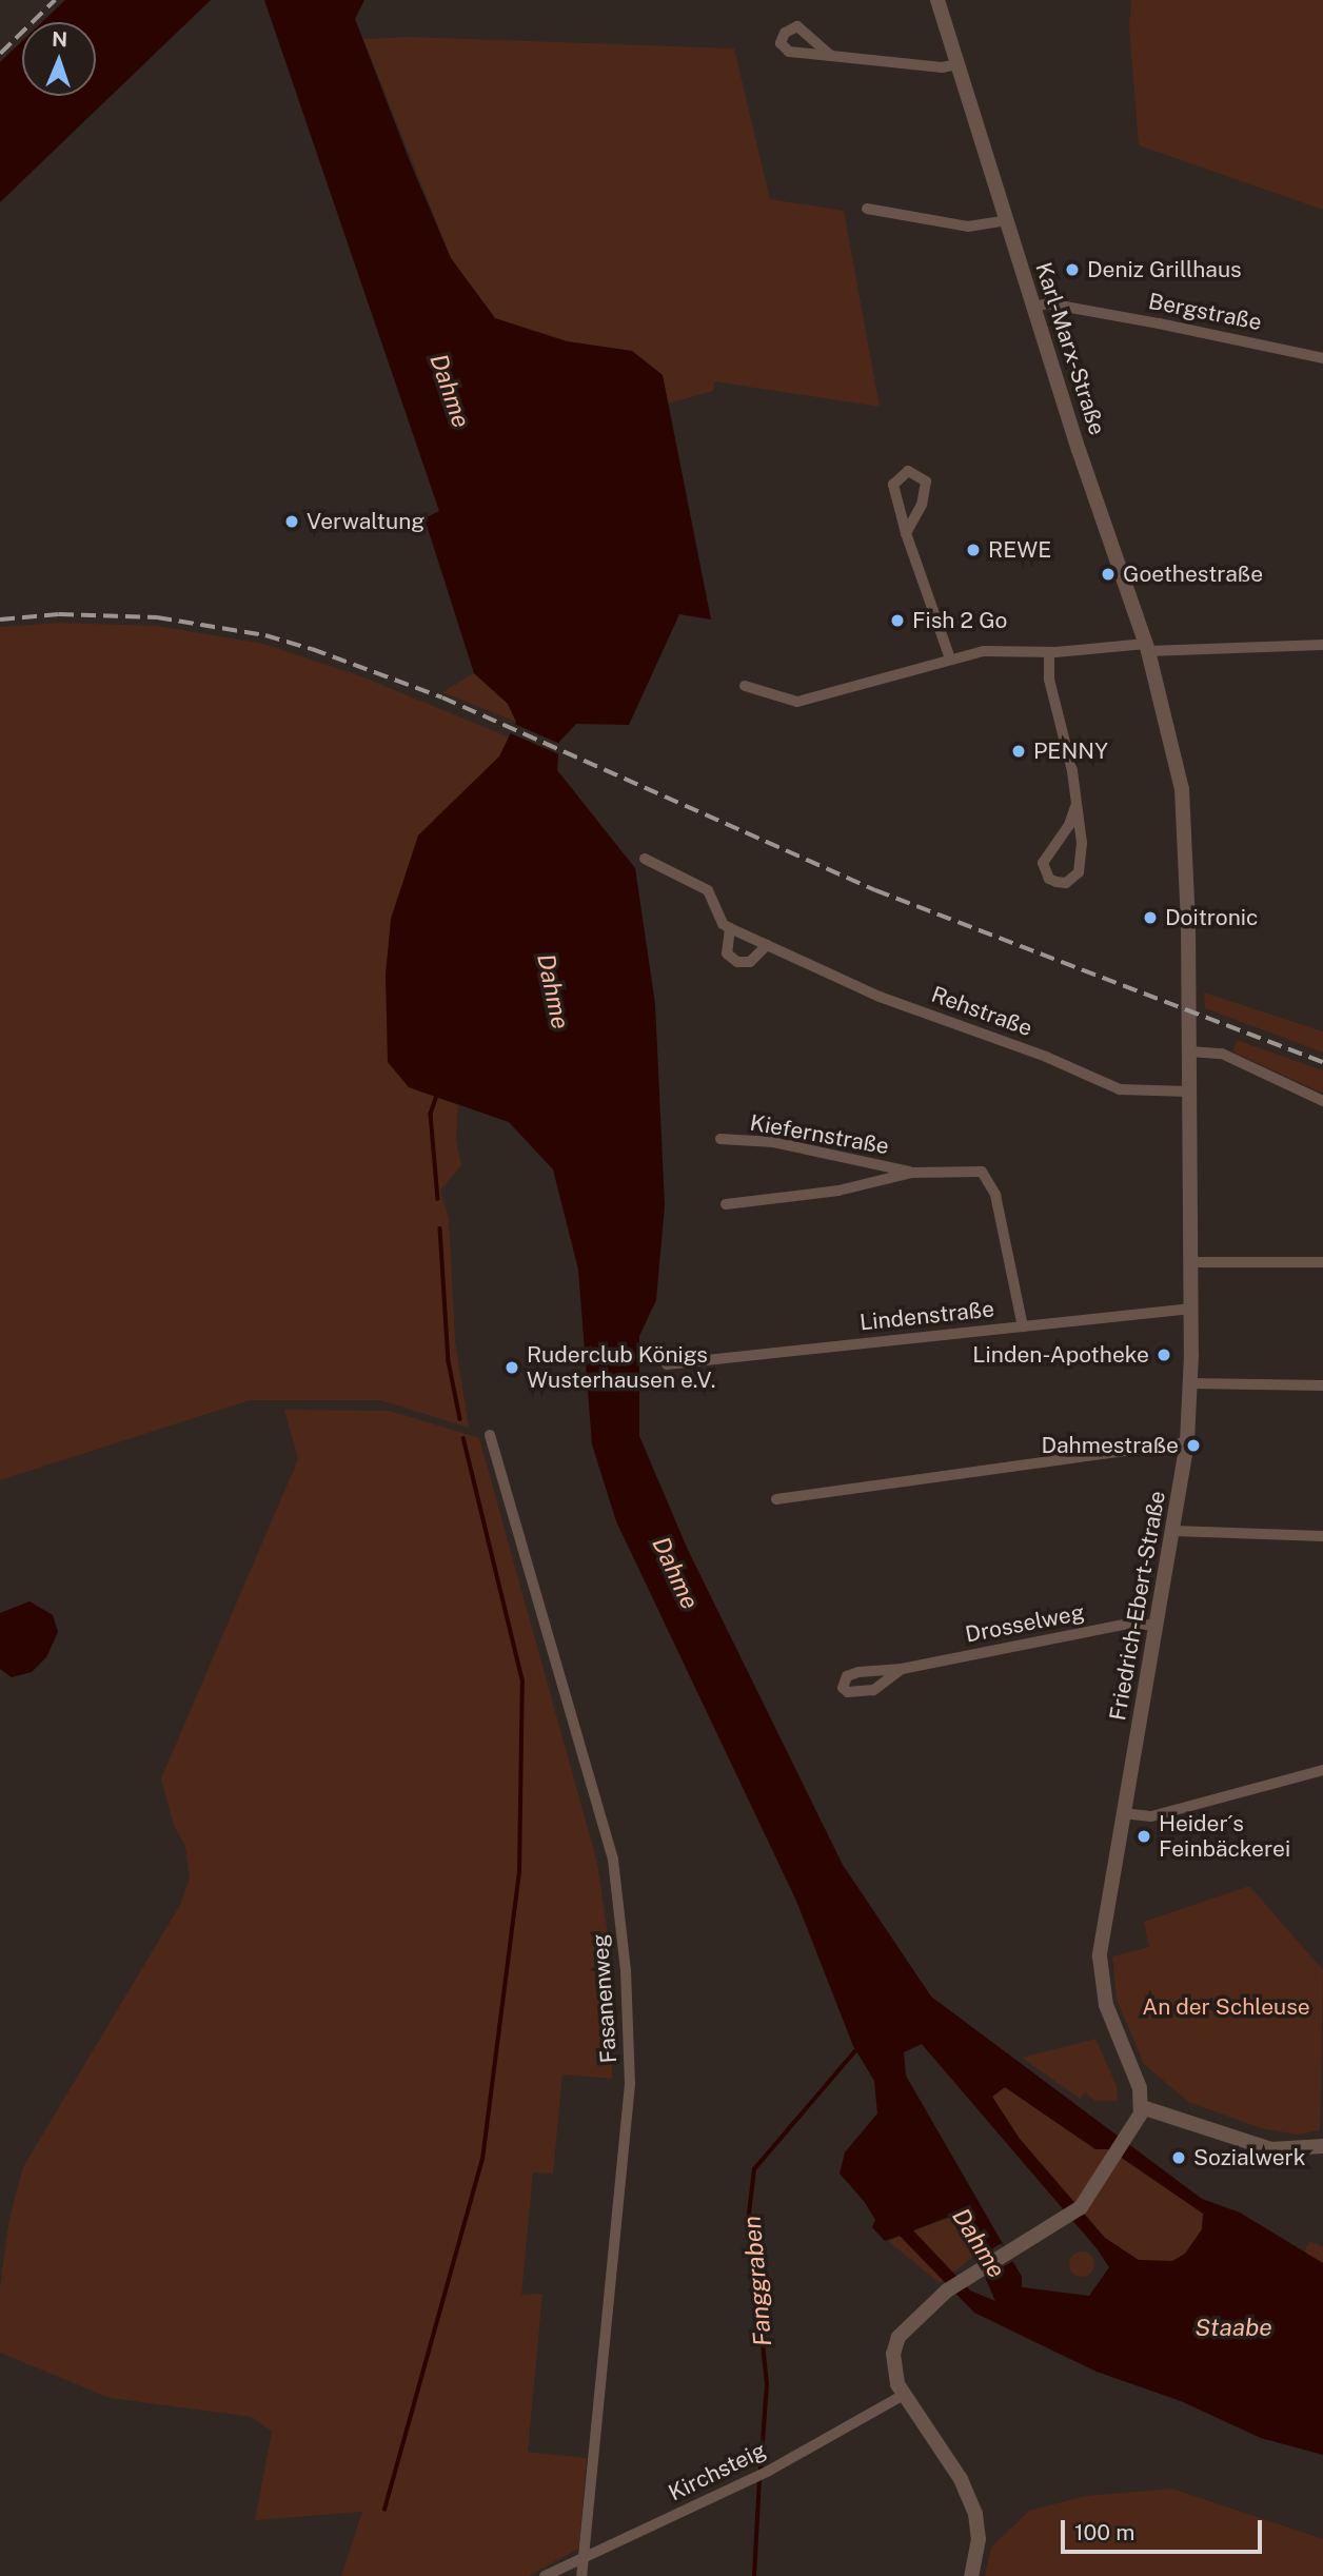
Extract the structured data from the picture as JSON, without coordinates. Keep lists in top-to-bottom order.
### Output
{
  "streets": {
    "street": [
      "Bergstraße",
      "Karl-Marx-Straße",
      "Rehstraße",
      "Kiefernstraße",
      "Lindenstraße",
      "Friedrich-Ebert-Straße",
      "Drosselweg",
      "Fasanenweg",
      "Kirchsteig"
    ]
  },
  "crossings": [
    ["Bergstraße", "Karl-Marx-Straße"],
    ["Karl-Marx-Straße", "Friedrich-Ebert-Straße"],
    ["Rehstraße", "Friedrich-Ebert-Straße"],
    ["Kiefernstraße", "Lindenstraße"],
    ["Lindenstraße", "Friedrich-Ebert-Straße"],
    ["Friedrich-Ebert-Straße", "Drosselweg"],
    ["Fasanenweg", "Kirchsteig"]
  ],
  "water": ["Dahme", "Fanggraben", "Staabe"],
  "parks": ["An der Schleuse"],
  "places": [
    "Deniz Grillhaus",
    "Verwaltung",
    "REWE",
    "Goethestraße",
    "Fish 2 Go",
    "PENNY",
    "Doitronic",
    "Linden-Apotheke",
    "Ruderclub Königs Wusterhausen e.V.",
    "Dahmestraße",
    "Heider´s Feinbäckerei",
    "Sozialwerk"
  ],
  "scale_bar": "100 m",
  "north": "top"
}
